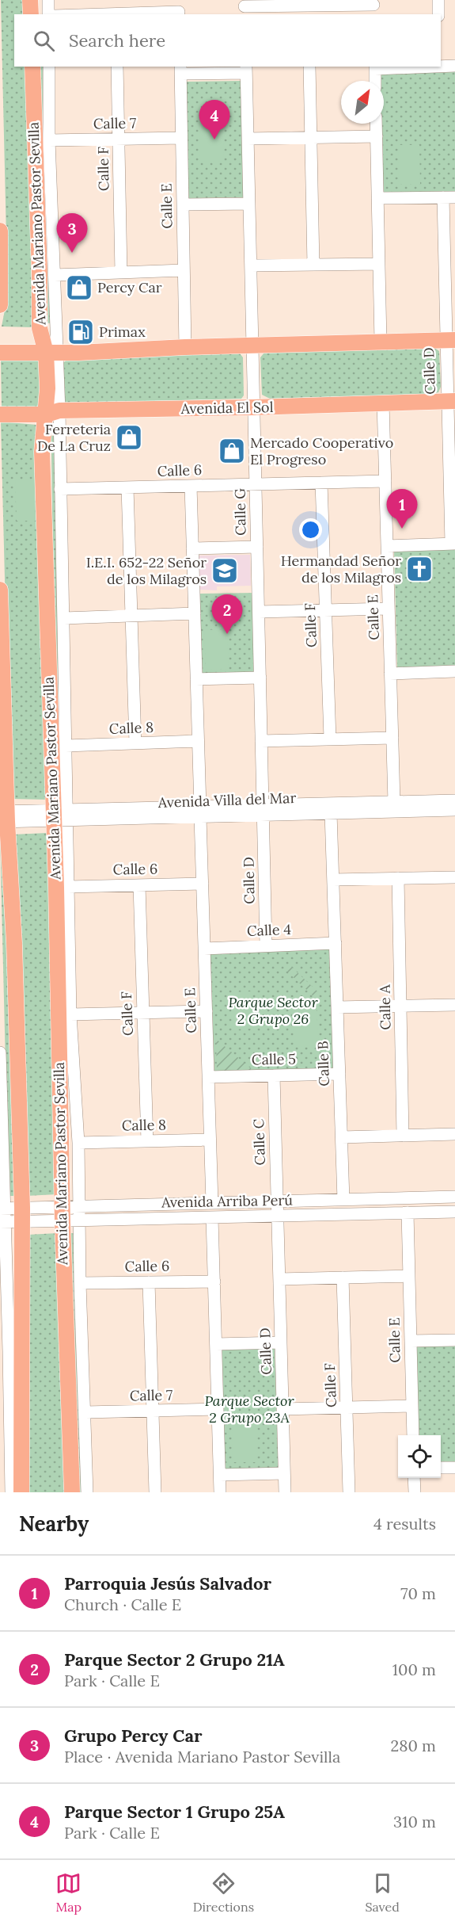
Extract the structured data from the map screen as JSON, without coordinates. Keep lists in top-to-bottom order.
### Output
{
  "streets": {
    "main road": ["Avenida Mariano Pastor Sevilla", "Avenida El Sol"],
    "street": [
      "Calle 7",
      "Calle F",
      "Calle E",
      "Calle D",
      "Calle 6",
      "Calle G",
      "Calle 8",
      "Avenida Villa del Mar",
      "Calle 4",
      "Calle A",
      "Calle 5",
      "Calle B",
      "Calle C",
      "Avenida Arriba Perú"
    ]
  },
  "crossings": [
    ["Calle 7", "Calle F"],
    ["Calle 7", "Calle E"],
    ["Calle 7", "Avenida Mariano Pastor Sevilla"],
    ["Calle F", "Calle 6"],
    ["Calle F", "Calle 8"],
    ["Calle E", "Avenida El Sol"],
    ["Calle E", "Calle 6"],
    ["Calle E", "Calle 8"],
    ["Calle E", "Avenida Villa del Mar"],
    ["Calle E", "Calle 4"],
    ["Calle E", "Calle 5"],
    ["Calle E", "Avenida Arriba Perú"],
    ["Avenida Mariano Pastor Sevilla", "Avenida El Sol"],
    ["Avenida Mariano Pastor Sevilla", "Calle 6"],
    ["Avenida Mariano Pastor Sevilla", "Calle 8"],
    ["Avenida Mariano Pastor Sevilla", "Avenida Villa del Mar"],
    ["Avenida Mariano Pastor Sevilla", "Avenida Arriba Perú"],
    ["Calle D", "Avenida El Sol"],
    ["Calle D", "Calle G"],
    ["Calle D", "Avenida Villa del Mar"],
    ["Calle D", "Calle 4"],
    ["Calle D", "Calle C"],
    ["Calle D", "Avenida Arriba Perú"],
    ["Avenida El Sol", "Calle G"],
    ["Calle 6", "Calle G"],
    ["Calle G", "Avenida Villa del Mar"],
    ["Avenida Villa del Mar", "Calle B"],
    ["Calle 4", "Calle B"],
    ["Calle 5", "Calle B"],
    ["Calle 5", "Calle C"],
    ["Calle B", "Avenida Arriba Perú"],
    ["Calle C", "Avenida Arriba Perú"]
  ],
  "parks": ["Parque Sector 2 Grupo 26", "Parque Sector 2 Grupo 23A"],
  "places": {
    "shop": ["Percy Car", "Ferreteria De La Cruz", "Mercado Cooperativo El Progreso"],
    "fuel station": ["Primax"],
    "church": ["Hermandad Señor de los Milagros"],
    "school or university": ["I.E.I. 652-22 Señor de los Milagros"]
  },
  "north": "top right",
  "page": {
    "search": "Search here",
    "pins": [
      "4",
      "3",
      "1",
      "2"
    ],
    "heading": ["Nearby", "4 results"],
    "list": [
      {
        "mark": "1",
        "name": "Parroquia Jesús Salvador",
        "note": "Church · Calle E",
        "value": "70 m"
      },
      {
        "mark": "2",
        "name": "Parque Sector 2 Grupo 21A",
        "note": "Park · Calle E",
        "value": "100 m"
      },
      {
        "mark": "3",
        "name": "Grupo Percy Car",
        "note": "Place · Avenida Mariano Pastor Sevilla",
        "value": "280 m"
      },
      {
        "mark": "4",
        "name": "Parque Sector 1 Grupo 25A",
        "note": "Park · Calle E",
        "value": "310 m"
      }
    ],
    "nav": ["Map", "Directions", "Saved"]
  }
}
